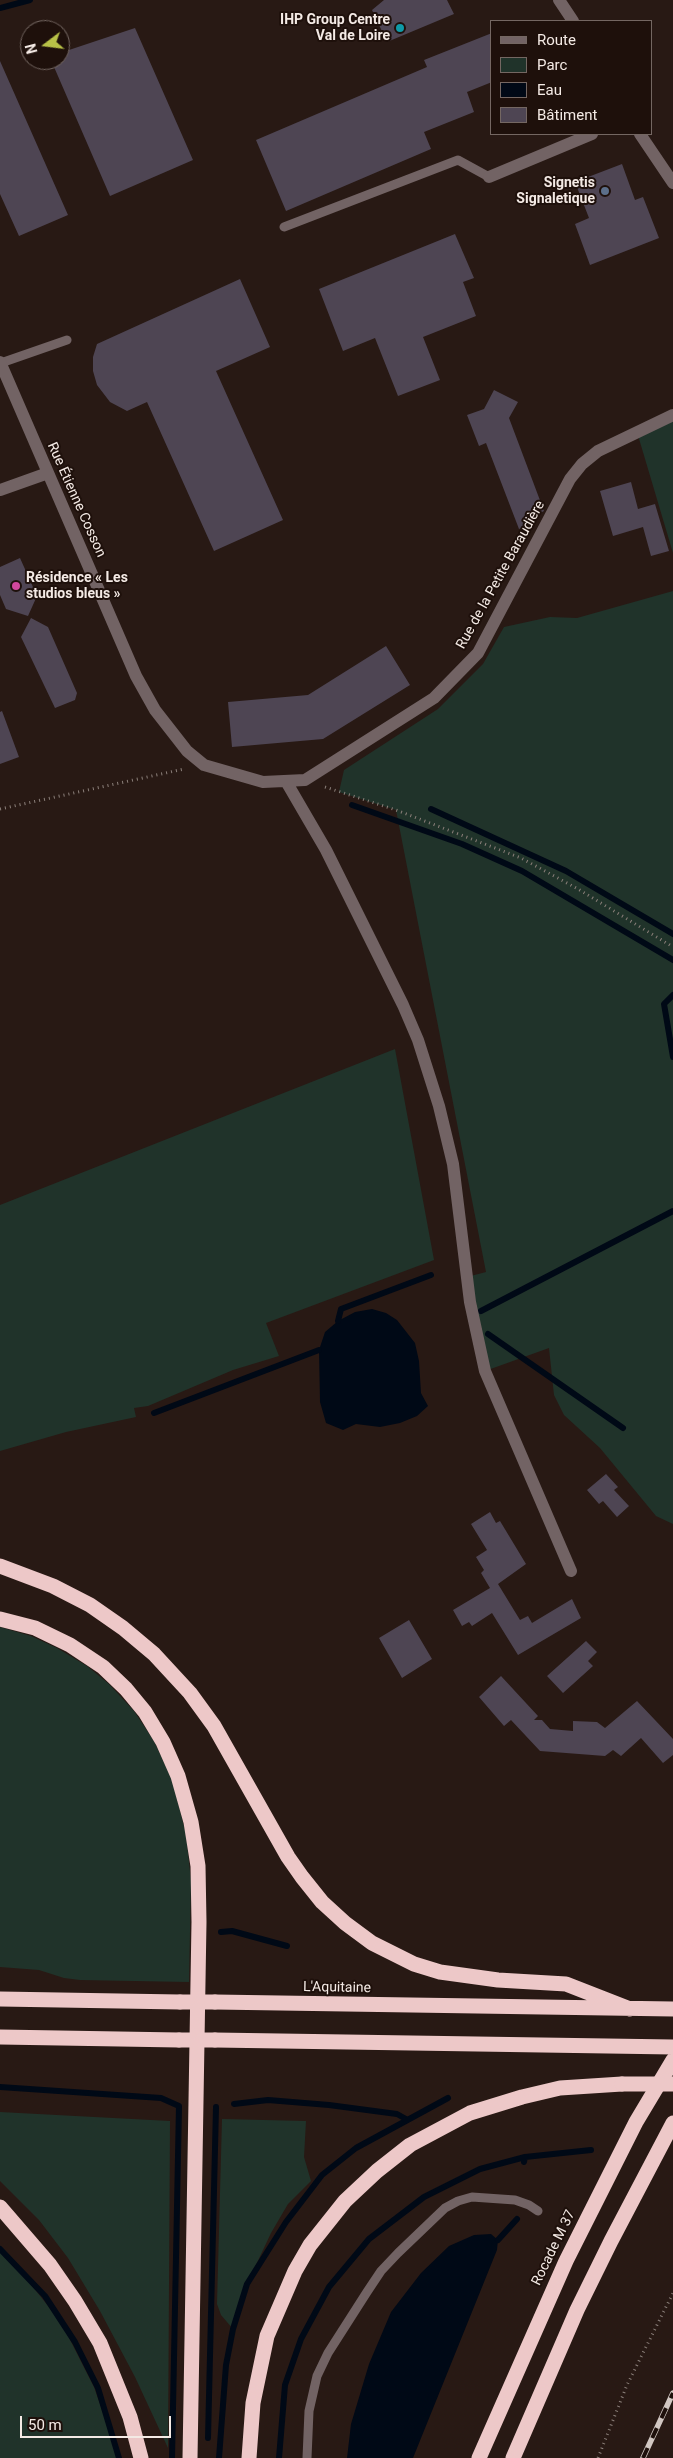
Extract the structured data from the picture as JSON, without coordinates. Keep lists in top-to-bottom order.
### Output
{
  "streets": {
    "highway": ["L'Aquitaine", "Rocade M 37"],
    "street": ["Rue Étienne Cosson", "Rue de la Petite Baraudière"]
  },
  "crossings": [
    ["Rue Étienne Cosson", "Rue de la Petite Baraudière"]
  ],
  "places": ["IHP Group Centre Val de Loire", "Signetis Signaletique", "Résidence « Les studios bleus »"],
  "legend": [
    "Route",
    "Parc",
    "Eau",
    "Bâtiment"
  ],
  "scale_bar": "50 m",
  "north": "left"
}
